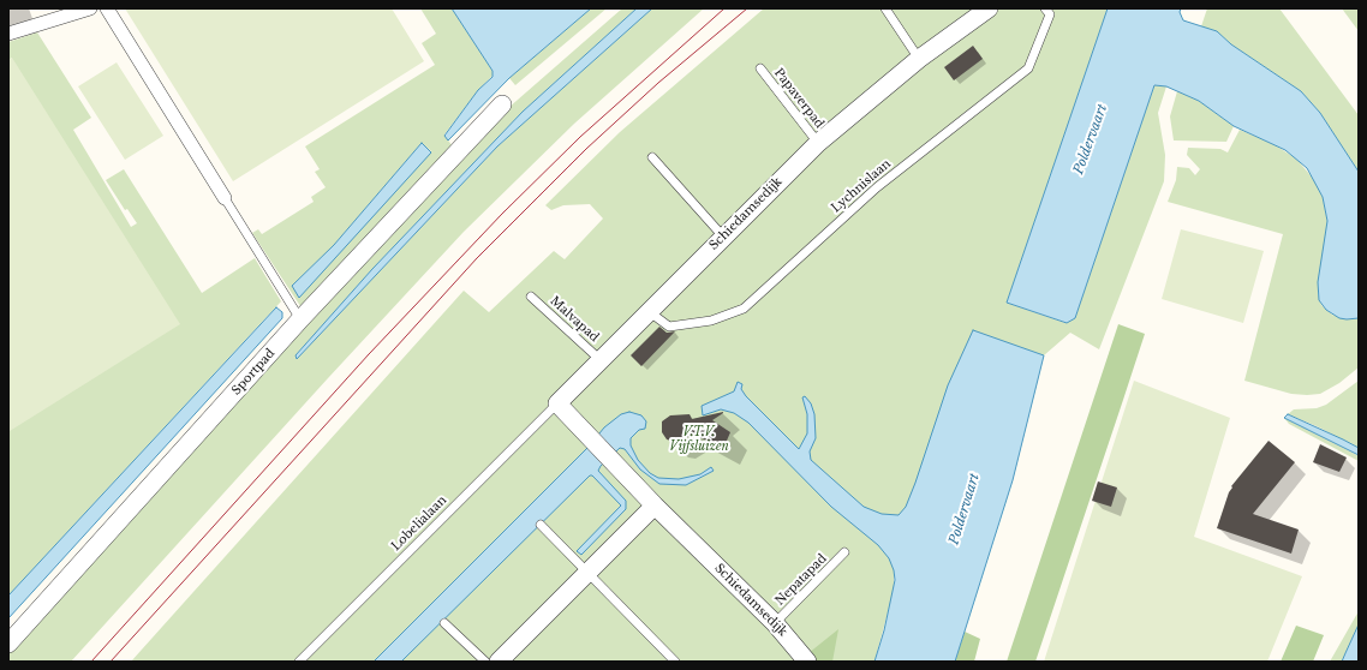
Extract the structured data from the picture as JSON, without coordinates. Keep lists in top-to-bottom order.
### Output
{
  "streets": {
    "street": ["Schiedamsedijk", "Sportpad"],
    "lane": [
      "Papaverpad",
      "Lychnislaan",
      "Malvapad",
      "Lobelialaan",
      "Nepatapad"
    ]
  },
  "crossings": [
    ["Papaverpad", "Schiedamsedijk"],
    ["Lychnislaan", "Schiedamsedijk"],
    ["Schiedamsedijk", "Malvapad"],
    ["Schiedamsedijk", "Lobelialaan"],
    ["Schiedamsedijk", "Nepatapad"]
  ],
  "water": ["Poldervaart"],
  "parks": ["V.T.V. Vijfsluizen"]
}
